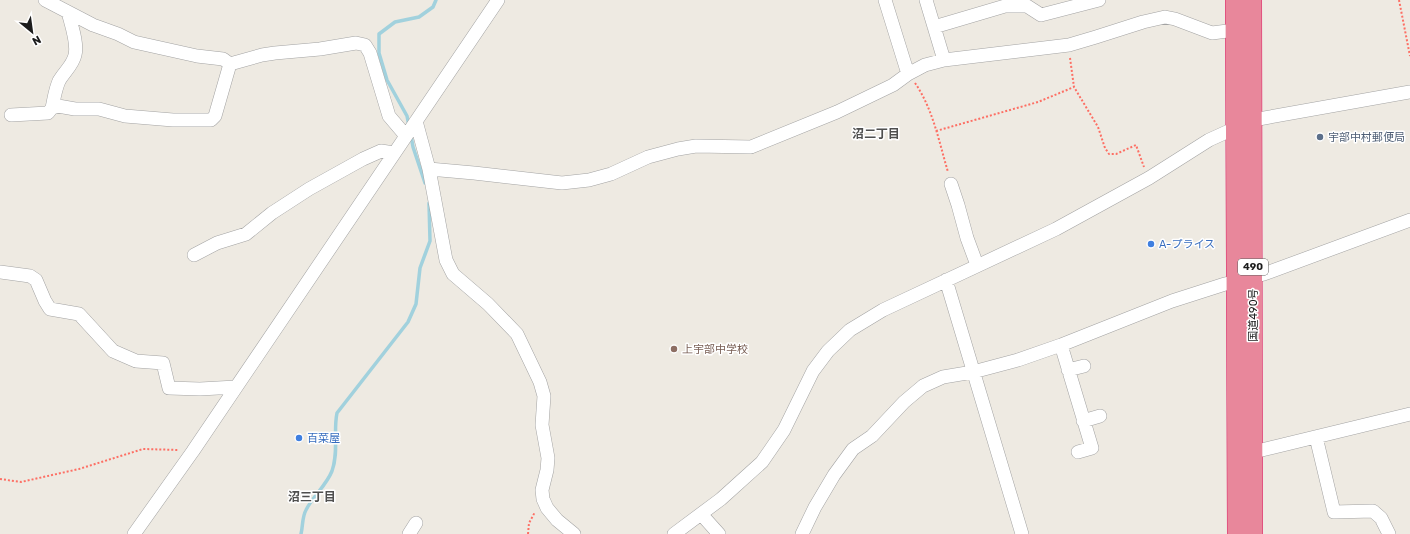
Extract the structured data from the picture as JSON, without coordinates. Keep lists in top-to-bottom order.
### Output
{
  "streets": {
    "highway": ["490", "国道490号"]
  },
  "districts": ["沼二丁目", "沼三丁目"],
  "places": [
    "宇部中村郵便局",
    "A-プライス",
    "上宇部中学校",
    "百菜屋"
  ],
  "north": "bottom right"
}
